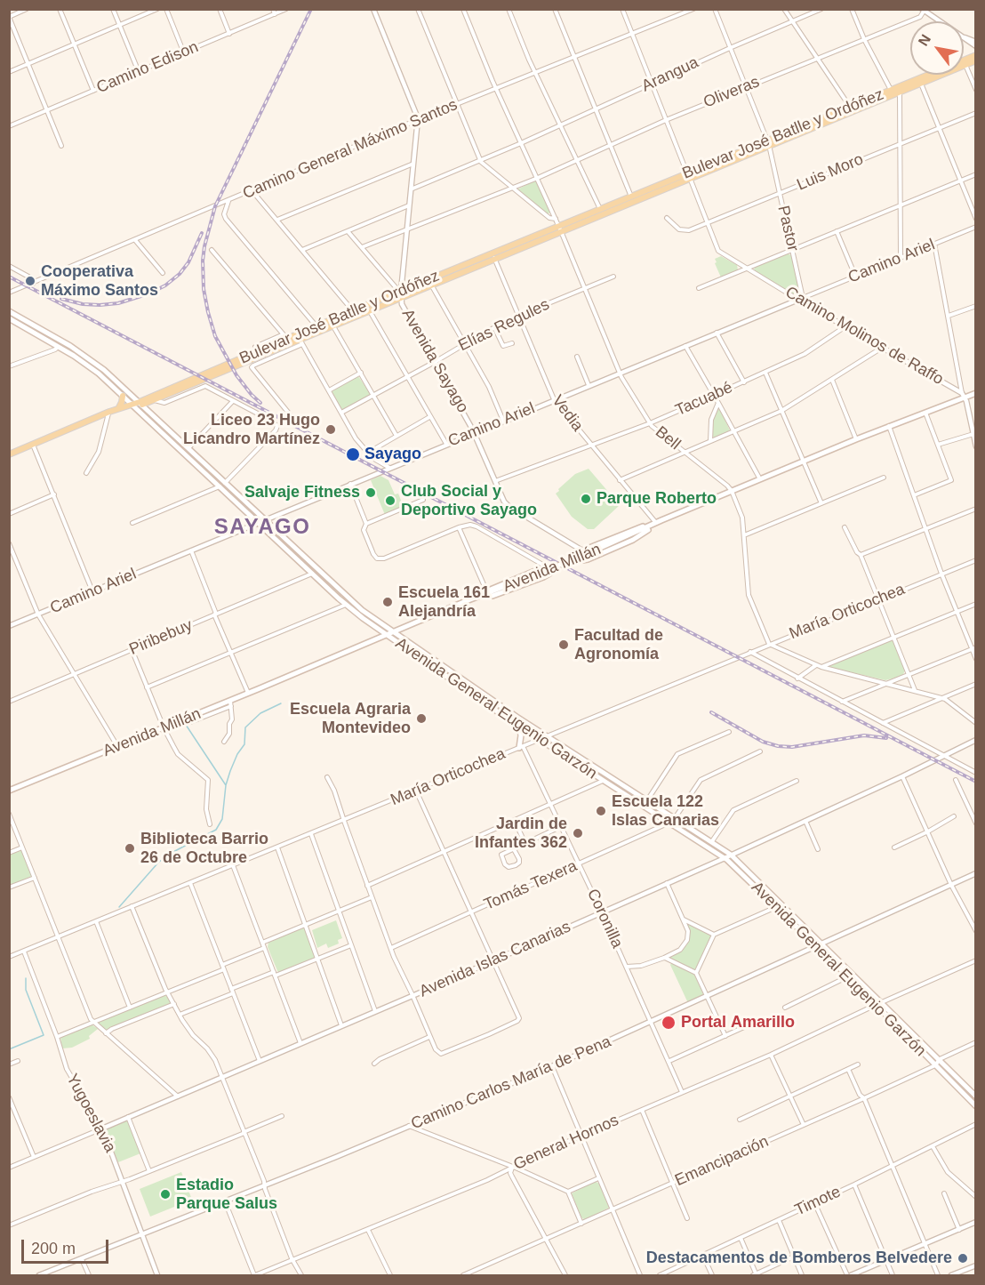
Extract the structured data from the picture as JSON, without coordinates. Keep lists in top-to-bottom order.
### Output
{
  "streets": {
    "main road": ["Bulevar José Batlle y Ordóñez", "Avenida Millán", "Avenida General Eugenio Garzón"],
    "street": [
      "Camino Edison",
      "Arangua",
      "Oliveras",
      "Camino General Máximo Santos",
      "Luis Moro",
      "Pastor",
      "Camino Ariel",
      "Elías Regules",
      "Camino Molinos de Raffo",
      "Avenida Sayago",
      "Tacuabé",
      "Vedia",
      "Bell",
      "María Orticochea",
      "Piribebuy",
      "Tomás Texera",
      "Coronilla",
      "Avenida Islas Canarias",
      "Camino Carlos María de Pena",
      "Yugoeslavia",
      "General Hornos",
      "Emancipación",
      "Timote"
    ]
  },
  "crossings": [
    ["Arangua", "Pastor"],
    ["Arangua", "Avenida Sayago"],
    ["Arangua", "Bell"],
    ["Oliveras", "Pastor"],
    ["Oliveras", "Avenida Sayago"],
    ["Oliveras", "Bell"],
    ["Bulevar José Batlle y Ordóñez", "Pastor"],
    ["Bulevar José Batlle y Ordóñez", "Avenida Sayago"],
    ["Bulevar José Batlle y Ordóñez", "Vedia"],
    ["Bulevar José Batlle y Ordóñez", "Bell"],
    ["Bulevar José Batlle y Ordóñez", "Avenida General Eugenio Garzón"],
    ["Camino General Máximo Santos", "Avenida Sayago"],
    ["Camino General Máximo Santos", "Bell"],
    ["Luis Moro", "Pastor"],
    ["Luis Moro", "Camino Molinos de Raffo"],
    ["Pastor", "Camino Ariel"],
    ["Pastor", "Camino Molinos de Raffo"],
    ["Camino Ariel", "Camino Molinos de Raffo"],
    ["Camino Ariel", "Avenida Sayago"],
    ["Camino Ariel", "Vedia"],
    ["Camino Ariel", "Bell"],
    ["Camino Ariel", "Avenida General Eugenio Garzón"],
    ["Elías Regules", "Avenida Sayago"],
    ["Elías Regules", "Vedia"],
    ["Elías Regules", "Bell"],
    ["Camino Molinos de Raffo", "Tacuabé"],
    ["Camino Molinos de Raffo", "Avenida Millán"],
    ["Avenida Sayago", "Tacuabé"],
    ["Tacuabé", "Vedia"],
    ["Tacuabé", "Bell"],
    ["Vedia", "Avenida Millán"],
    ["Bell", "Avenida Millán"],
    ["Bell", "María Orticochea"],
    ["Avenida Millán", "Avenida General Eugenio Garzón"],
    ["María Orticochea", "Avenida General Eugenio Garzón"],
    ["María Orticochea", "Coronilla"],
    ["María Orticochea", "Yugoeslavia"],
    ["Piribebuy", "Avenida General Eugenio Garzón"],
    ["Avenida General Eugenio Garzón", "Tomás Texera"],
    ["Avenida General Eugenio Garzón", "Avenida Islas Canarias"],
    ["Avenida General Eugenio Garzón", "Camino Carlos María de Pena"],
    ["Avenida General Eugenio Garzón", "General Hornos"],
    ["Avenida General Eugenio Garzón", "Emancipación"],
    ["Tomás Texera", "Coronilla"],
    ["Coronilla", "Avenida Islas Canarias"],
    ["Coronilla", "Camino Carlos María de Pena"],
    ["Coronilla", "General Hornos"],
    ["Avenida Islas Canarias", "Yugoeslavia"],
    ["Camino Carlos María de Pena", "Yugoeslavia"]
  ],
  "districts": ["SAYAGO"],
  "places": [
    "Cooperativa Máximo Santos",
    "Liceo 23 Hugo Licandro Martínez",
    "Sayago",
    "Salvaje Fitness",
    "Parque Roberto",
    "Club Social y Deportivo Sayago",
    "Escuela 161 Alejandría",
    "Facultad de Agronomía",
    "Escuela Agraria Montevideo",
    "Escuela 122 Islas Canarias",
    "Jardin de Infantes 362",
    "Biblioteca Barrio 26 de Octubre",
    "Portal Amarillo",
    "Estadio Parque Salus",
    "Destacamentos de Bomberos Belvedere"
  ],
  "scale_bar": "200 m",
  "north": "top left"
}
